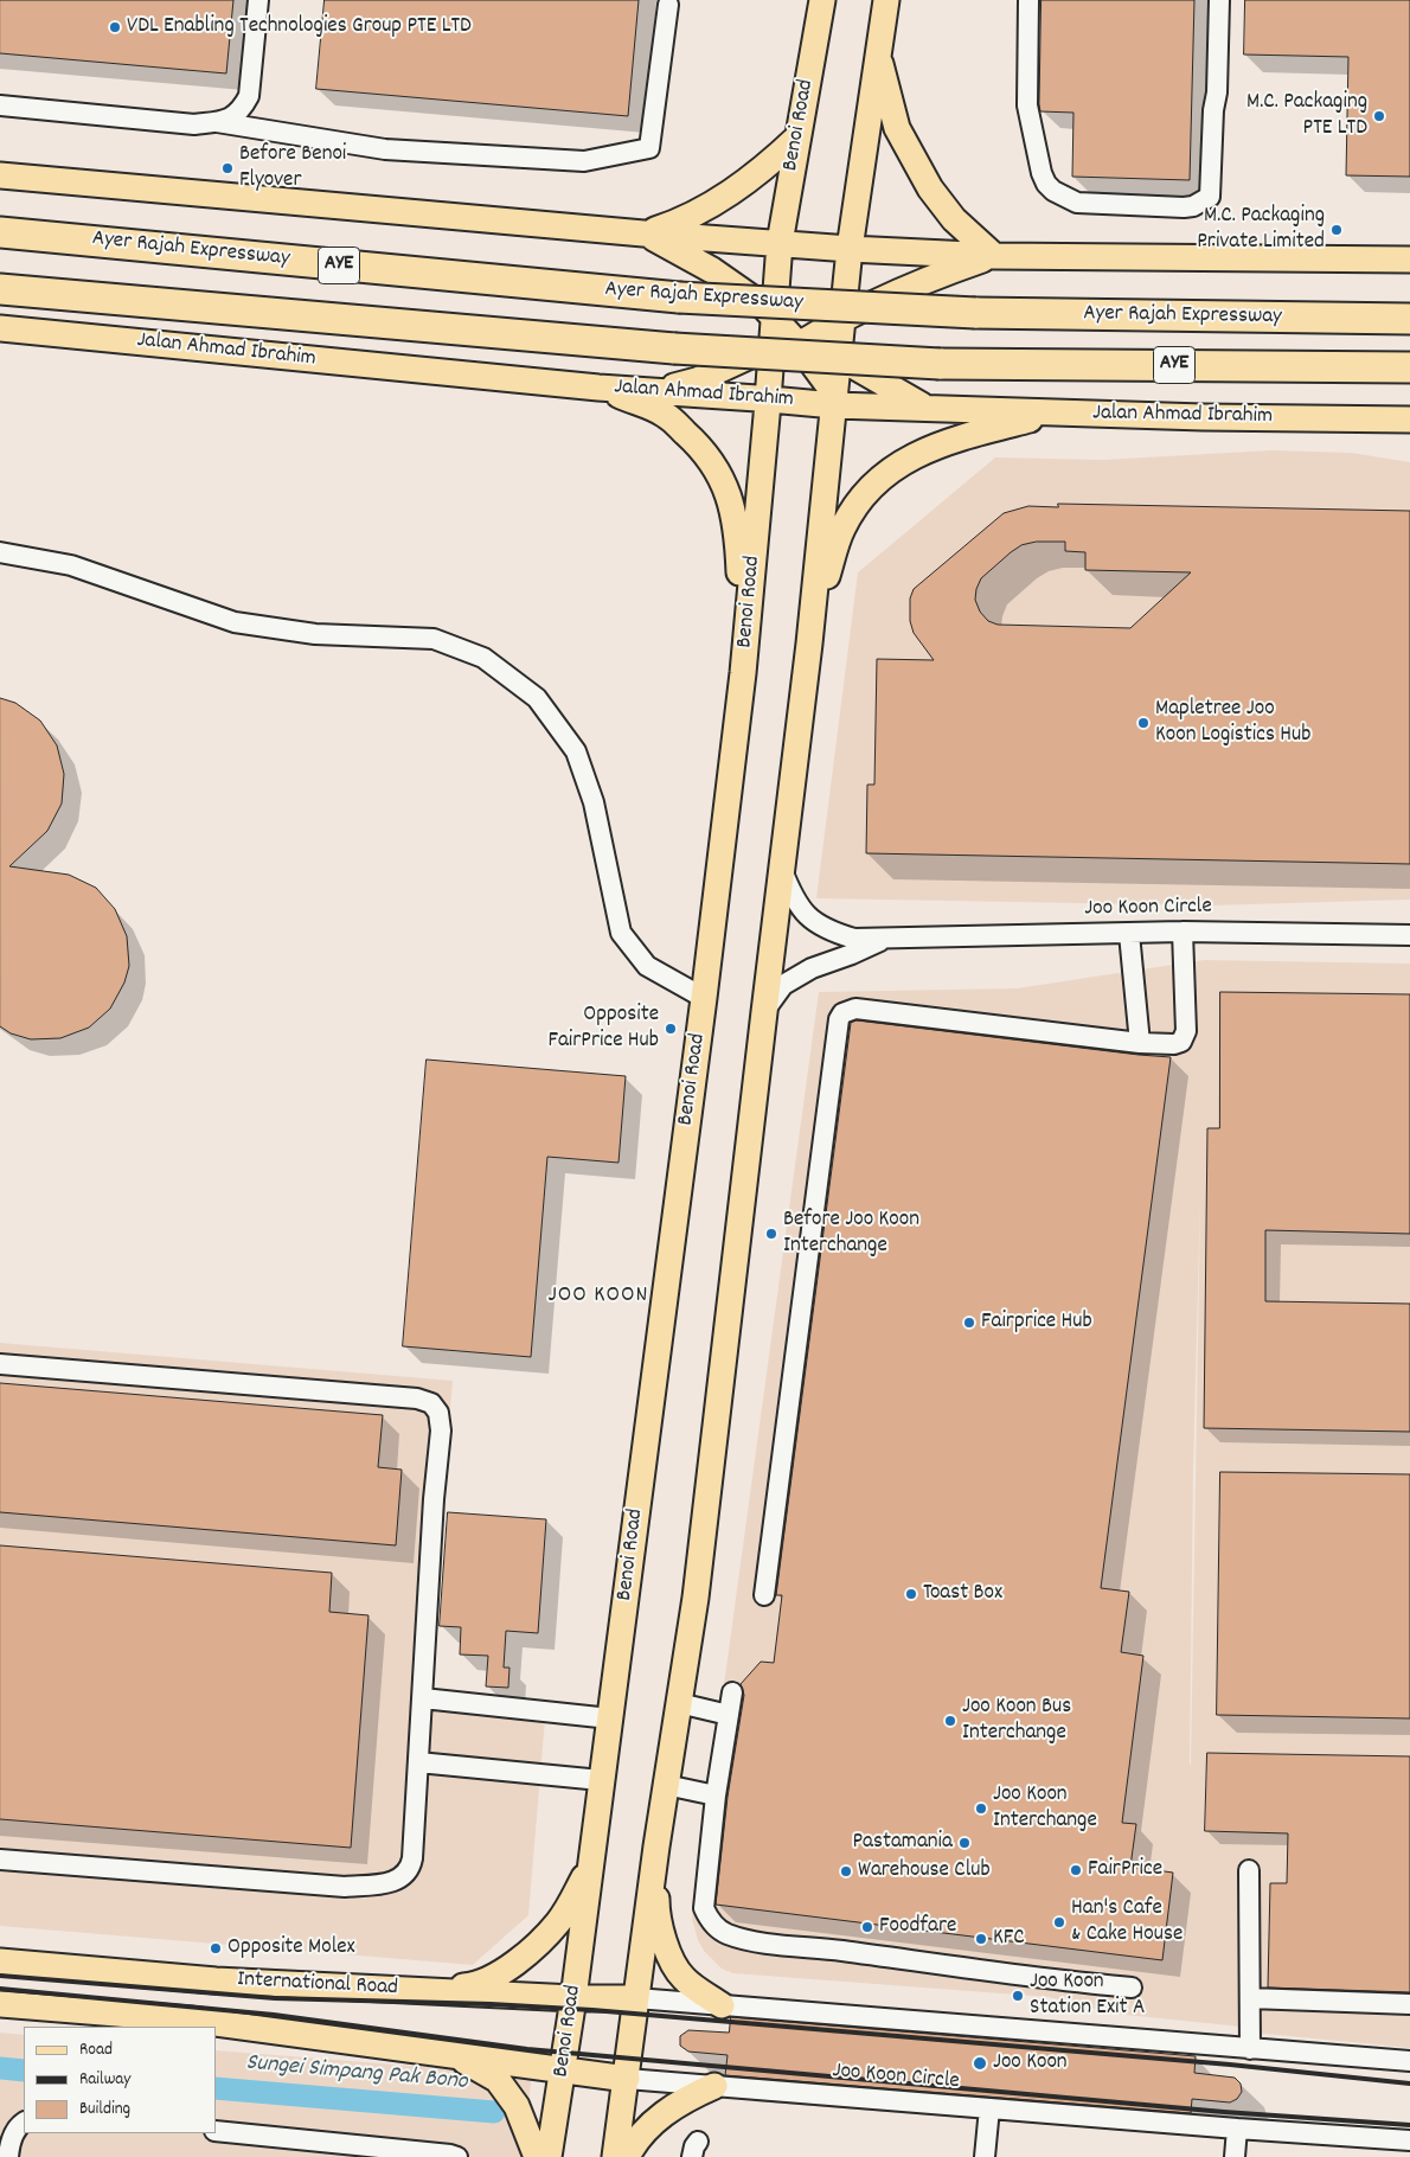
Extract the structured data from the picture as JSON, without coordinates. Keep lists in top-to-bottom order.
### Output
{
  "streets": {
    "highway": ["Ayer Rajah Expressway", "AYE"],
    "main road": ["Benoi Road", "Jalan Ahmad Ibrahim", "International Road"],
    "street": ["Joo Koon Circle"]
  },
  "crossings": [
    ["Benoi Road", "Jalan Ahmad Ibrahim"],
    ["Benoi Road", "International Road"],
    ["Joo Koon Circle", "International Road"]
  ],
  "districts": ["JOO KOON"],
  "water": ["Sungei Simpang Pak Bono"],
  "places": [
    "VDL Enabling Technologies Group PTE LTD",
    "M.C. Packaging PTE LTD",
    "Before Benoi Flyover",
    "M.C. Packaging Private Limited",
    "Mapletree Joo Koon Logistics Hub",
    "Opposite FairPrice Hub",
    "Before Joo Koon Interchange",
    "Fairprice Hub",
    "Toast Box",
    "Joo Koon Bus Interchange",
    "Joo Koon Interchange",
    "Pastamania",
    "FairPrice",
    "Warehouse Club",
    "Han's Cafe & Cake House",
    "Foodfare",
    "KFC",
    "Opposite Molex",
    "Joo Koon Station Exit A",
    "Joo Koon"
  ],
  "legend": ["Road", "Railway", "Building"]
}
